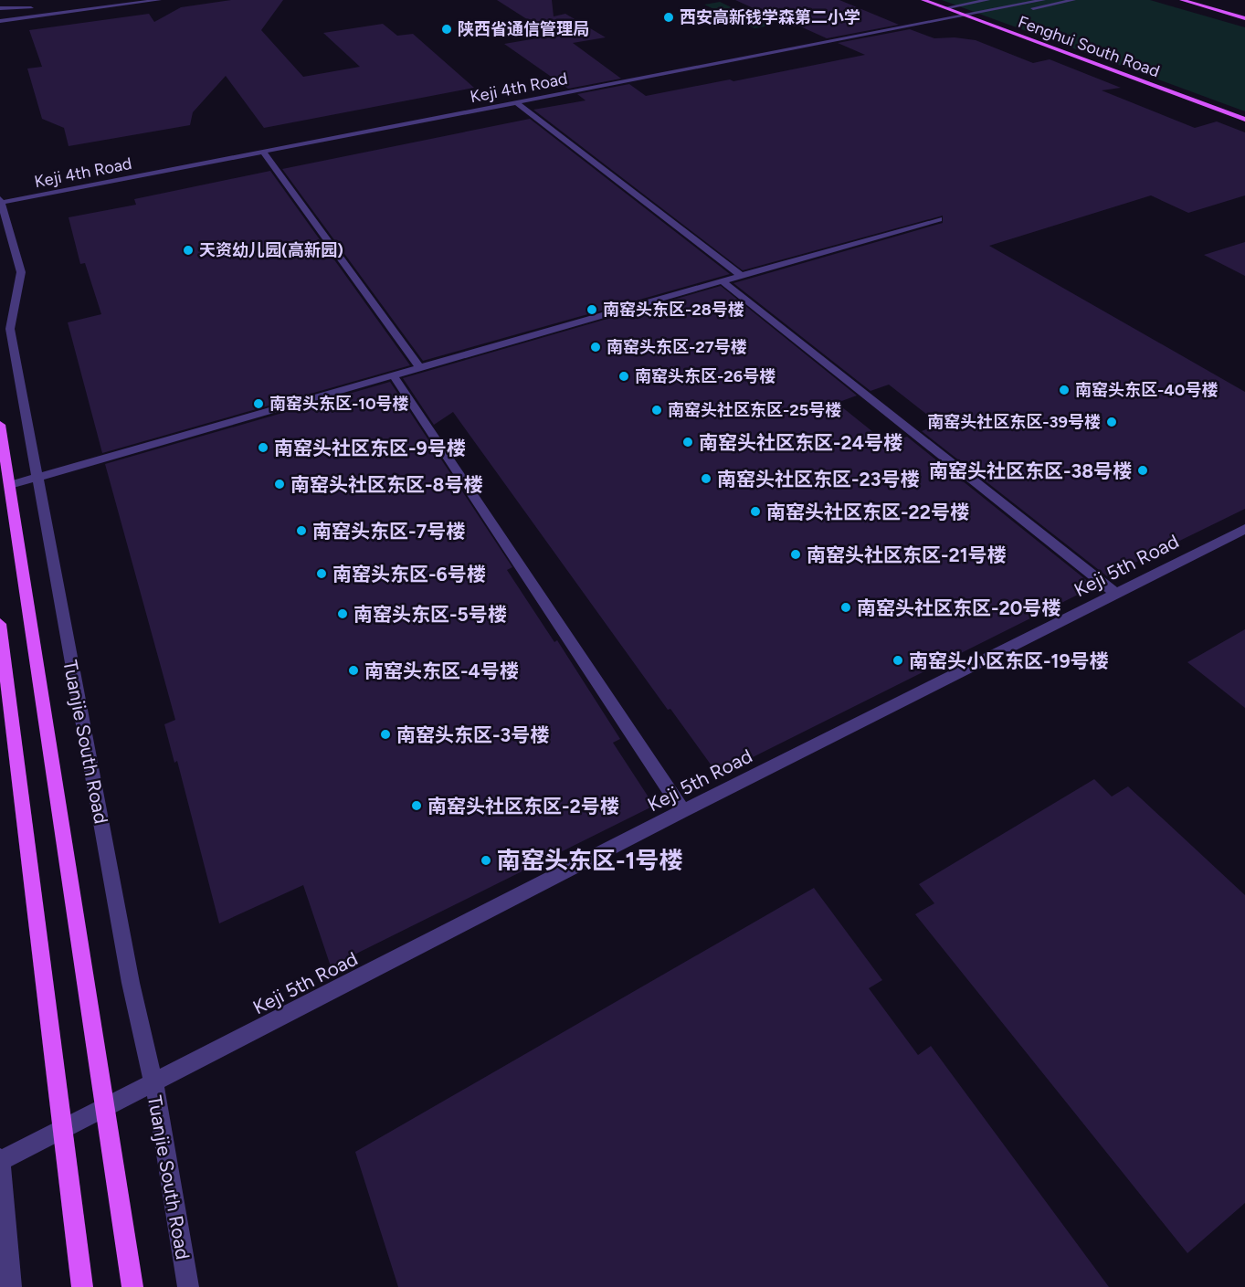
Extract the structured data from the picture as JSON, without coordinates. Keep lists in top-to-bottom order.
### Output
{
  "streets": {
    "main road": ["Fenghui South Road", "Tuanjie South Road"],
    "street": ["Keji 4th Road", "Keji 5th Road"]
  },
  "crossings": [
    ["Fenghui South Road", "Keji 4th Road"],
    ["Keji 4th Road", "Tuanjie South Road"],
    ["Keji 5th Road", "Tuanjie South Road"]
  ],
  "places": [
    "西安高新钱学森第二小学",
    "陕西省通信管理局",
    "天资幼儿园(高新园)",
    "南窑头东区-28号楼",
    "南窑头东区-27号楼",
    "南窑头东区-26号楼",
    "南窑头东区-40号楼",
    "南窑头东区-10号楼",
    "南窑头社区东区-25号楼",
    "南窑头社区东区-39号楼",
    "南窑头社区东区-24号楼",
    "南窑头社区东区-9号楼",
    "南窑头社区东区-38号楼",
    "南窑头社区东区-23号楼",
    "南窑头社区东区-8号楼",
    "南窑头社区东区-22号楼",
    "南窑头东区-7号楼",
    "南窑头社区东区-21号楼",
    "南窑头东区-6号楼",
    "南窑头社区东区-20号楼",
    "南窑头东区-5号楼",
    "南窑头小区东区-19号楼",
    "南窑头东区-4号楼",
    "南窑头东区-3号楼",
    "南窑头社区东区-2号楼",
    "南窑头东区-1号楼"
  ]
}
